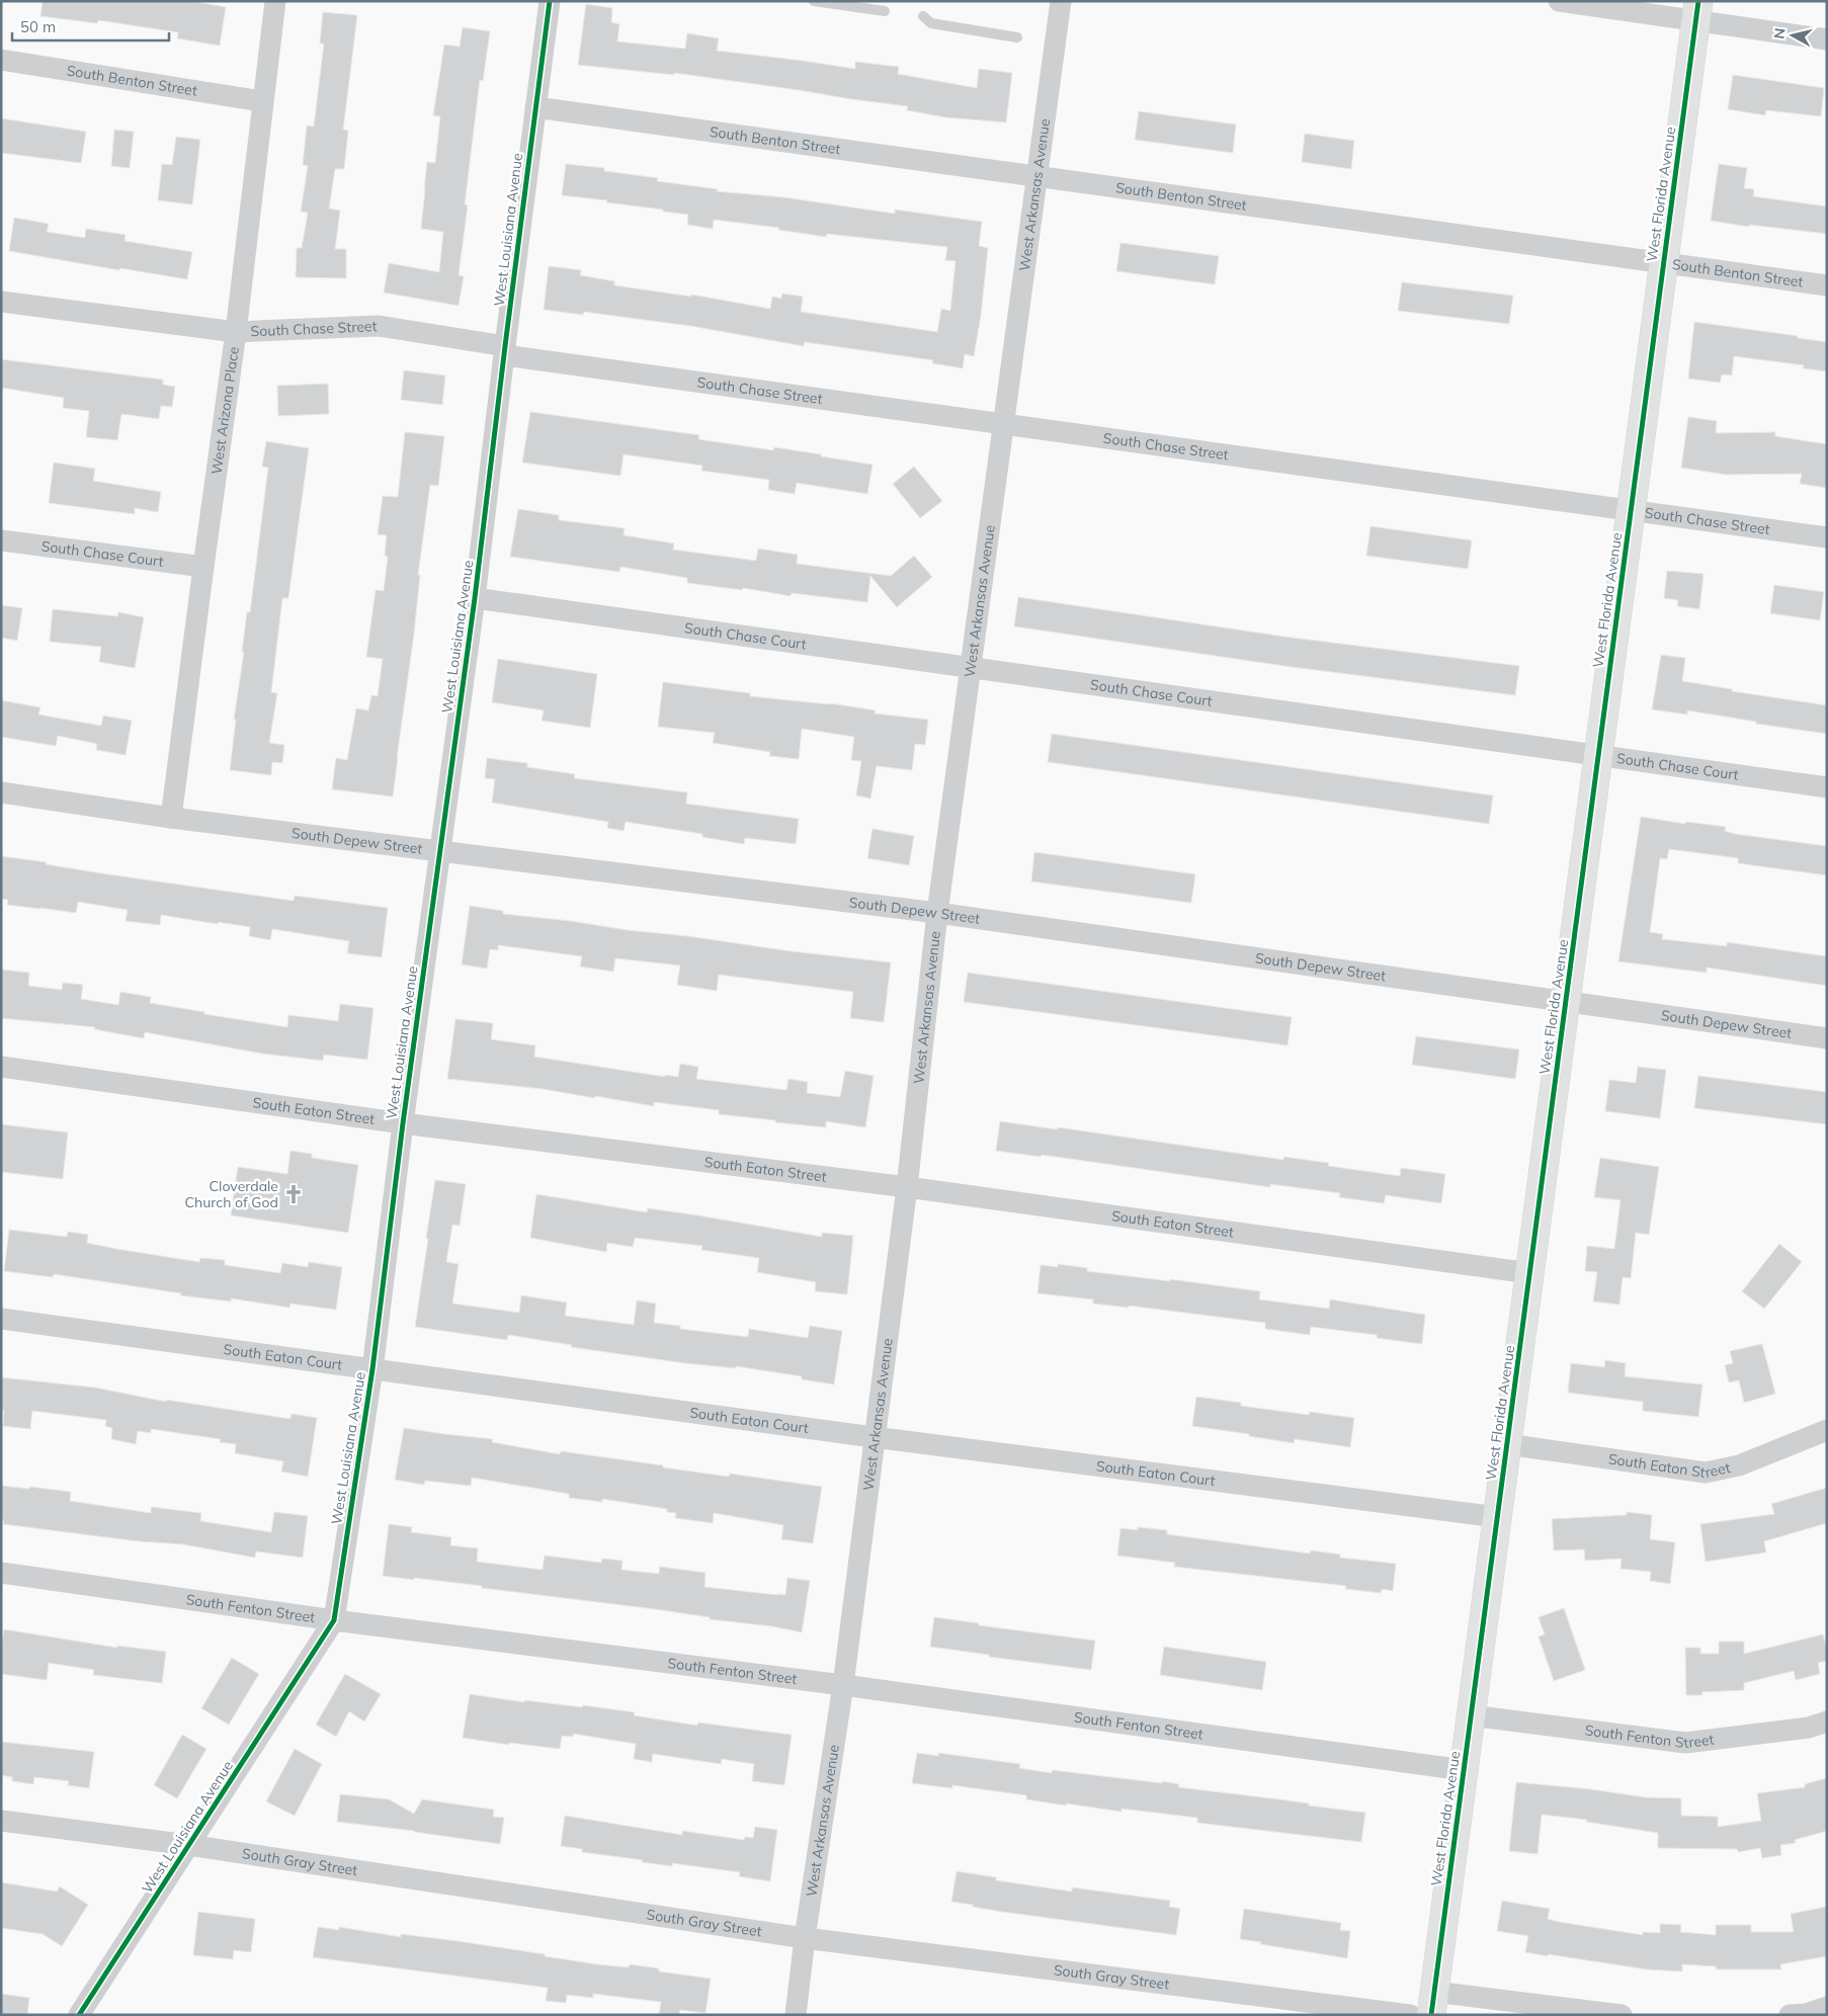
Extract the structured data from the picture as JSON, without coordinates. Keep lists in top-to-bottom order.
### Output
{
  "streets": {
    "street": [
      "South Benton Street",
      "West Florida Avenue",
      "West Arkansas Avenue",
      "West Louisiana Avenue",
      "South Chase Street",
      "West Arizona Place",
      "South Chase Court",
      "South Depew Street",
      "South Eaton Street",
      "South Eaton Court",
      "South Fenton Street",
      "South Gray Street"
    ]
  },
  "crossings": [
    ["South Benton Street", "West Florida Avenue"],
    ["South Benton Street", "West Arkansas Avenue"],
    ["South Benton Street", "West Louisiana Avenue"],
    ["South Benton Street", "West Arizona Place"],
    ["West Florida Avenue", "South Chase Street"],
    ["West Florida Avenue", "South Chase Court"],
    ["West Florida Avenue", "South Depew Street"],
    ["West Florida Avenue", "South Eaton Street"],
    ["West Florida Avenue", "South Eaton Court"],
    ["West Florida Avenue", "South Fenton Street"],
    ["West Arkansas Avenue", "South Chase Street"],
    ["West Arkansas Avenue", "South Chase Court"],
    ["West Arkansas Avenue", "South Depew Street"],
    ["West Arkansas Avenue", "South Eaton Street"],
    ["West Arkansas Avenue", "South Eaton Court"],
    ["West Arkansas Avenue", "South Fenton Street"],
    ["West Arkansas Avenue", "South Gray Street"],
    ["West Louisiana Avenue", "South Chase Street"],
    ["West Louisiana Avenue", "South Chase Court"],
    ["West Louisiana Avenue", "South Depew Street"],
    ["West Louisiana Avenue", "South Eaton Street"],
    ["West Louisiana Avenue", "South Eaton Court"],
    ["West Louisiana Avenue", "South Fenton Street"],
    ["West Louisiana Avenue", "South Gray Street"],
    ["South Chase Street", "West Arizona Place"],
    ["West Arizona Place", "South Chase Court"],
    ["West Arizona Place", "South Depew Street"]
  ],
  "places": {
    "church": ["Cloverdale Church of God"]
  },
  "scale_bar": "50 m",
  "north": "left"
}
